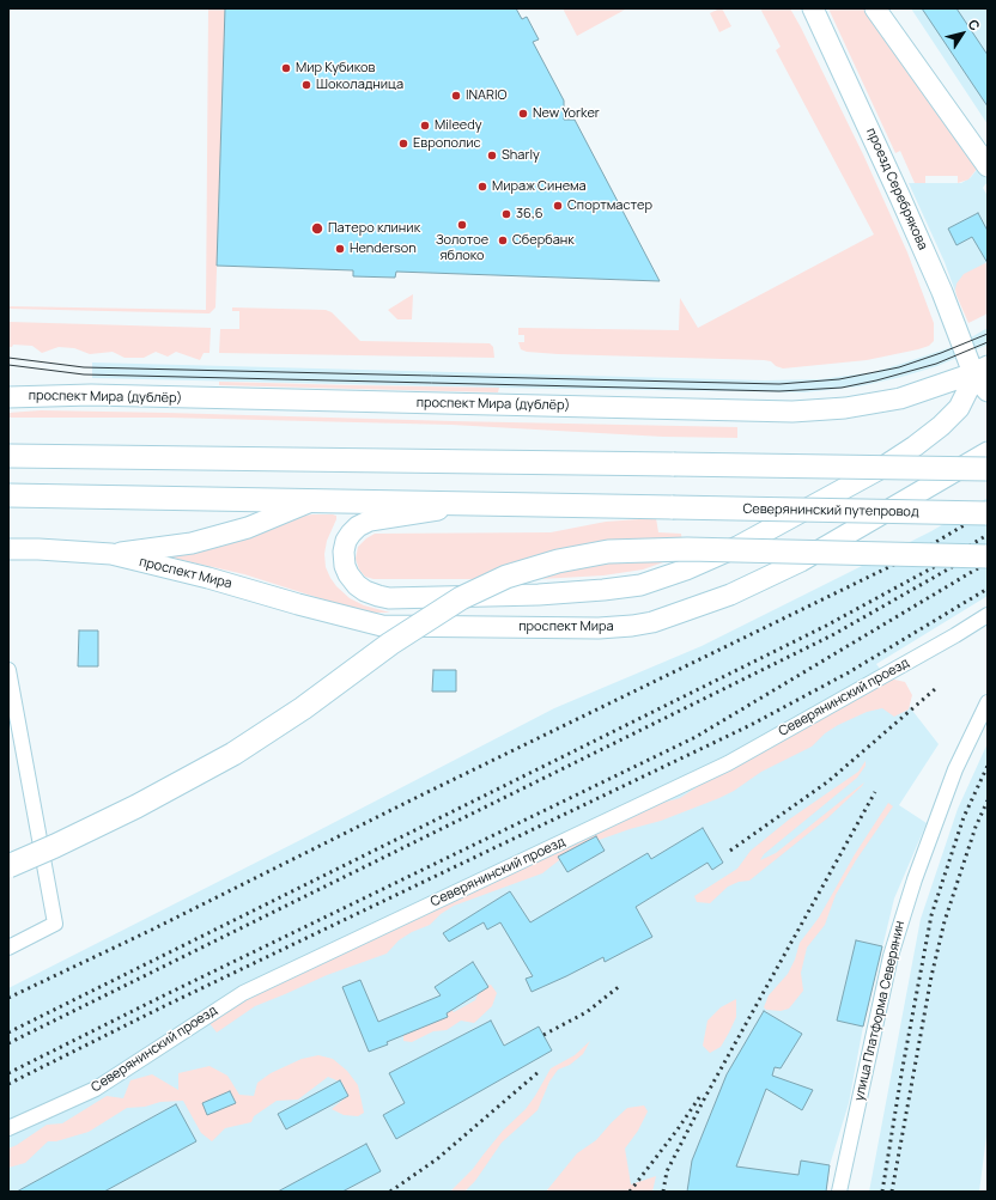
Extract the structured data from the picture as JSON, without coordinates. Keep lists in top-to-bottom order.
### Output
{
  "streets": {
    "main road": [
      "проезд Серебрякова",
      "проспект Мира (дублёр)",
      "Северянинский путепровод",
      "проспект Мира"
    ],
    "street": ["Северянинский проезд", "улица Платформа Северянин"]
  },
  "crossings": [
    ["проезд Серебрякова", "проспект Мира (дублёр)"],
    ["Северянинский путепровод", "проспект Мира"]
  ],
  "places": [
    "Мир Кубиков",
    "Шоколадница",
    "INARIO",
    "New Yorker",
    "Mileedy",
    "Европолис",
    "Sharly",
    "Мираж Синема",
    "Спортмастер",
    "36,6",
    "Золотое яблоко",
    "Патеро клиник",
    "Сбербанк",
    "Henderson"
  ],
  "north": "top right"
}
